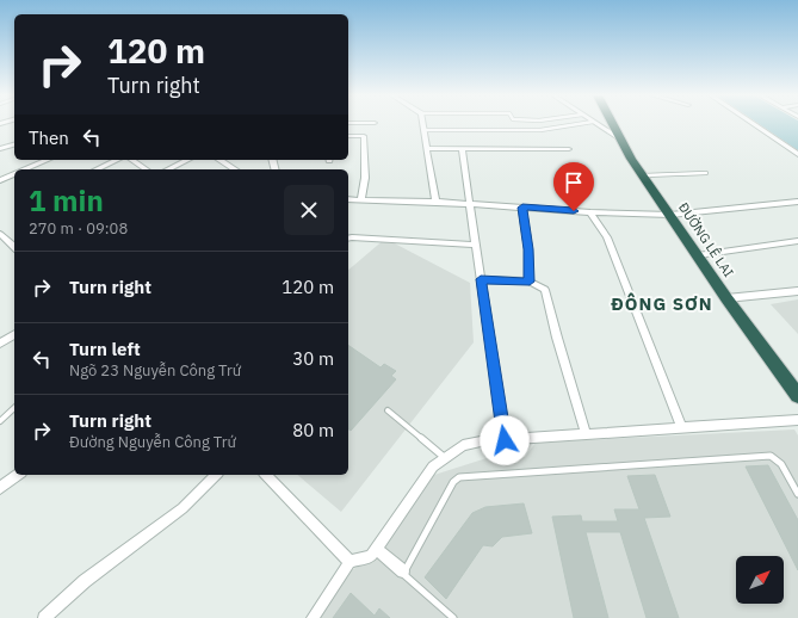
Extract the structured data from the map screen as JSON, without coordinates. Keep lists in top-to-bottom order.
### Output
{
  "streets": {
    "highway": ["ĐƯỜNG LÊ LAI"]
  },
  "districts": ["ĐÔNG SƠN"],
  "north": "top right",
  "page": {
    "turn": ["120 m", "Turn right"],
    "then": "Then",
    "heading": ["1 min", "270 m · 09:08"],
    "list": [
      {
        "name": "Turn right",
        "value": "120 m"
      },
      {
        "name": "Turn left",
        "note": "Ngõ 23 Nguyễn Công Trứ",
        "value": "30 m"
      },
      {
        "name": "Turn right",
        "note": "Đường Nguyễn Công Trứ",
        "value": "80 m"
      }
    ]
  }
}
